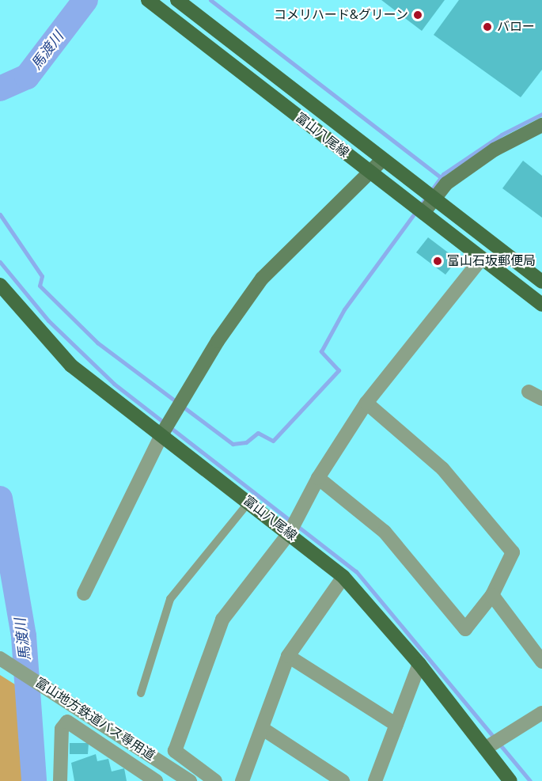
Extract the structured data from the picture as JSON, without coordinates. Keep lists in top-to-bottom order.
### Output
{
  "streets": {
    "main road": ["富山八尾線"],
    "street": ["富山地方鉄道バス専用道"]
  },
  "water": ["馬渡川"],
  "places": ["コメリハード&グリーン", "バロー", "富山石坂郵便局"]
}
